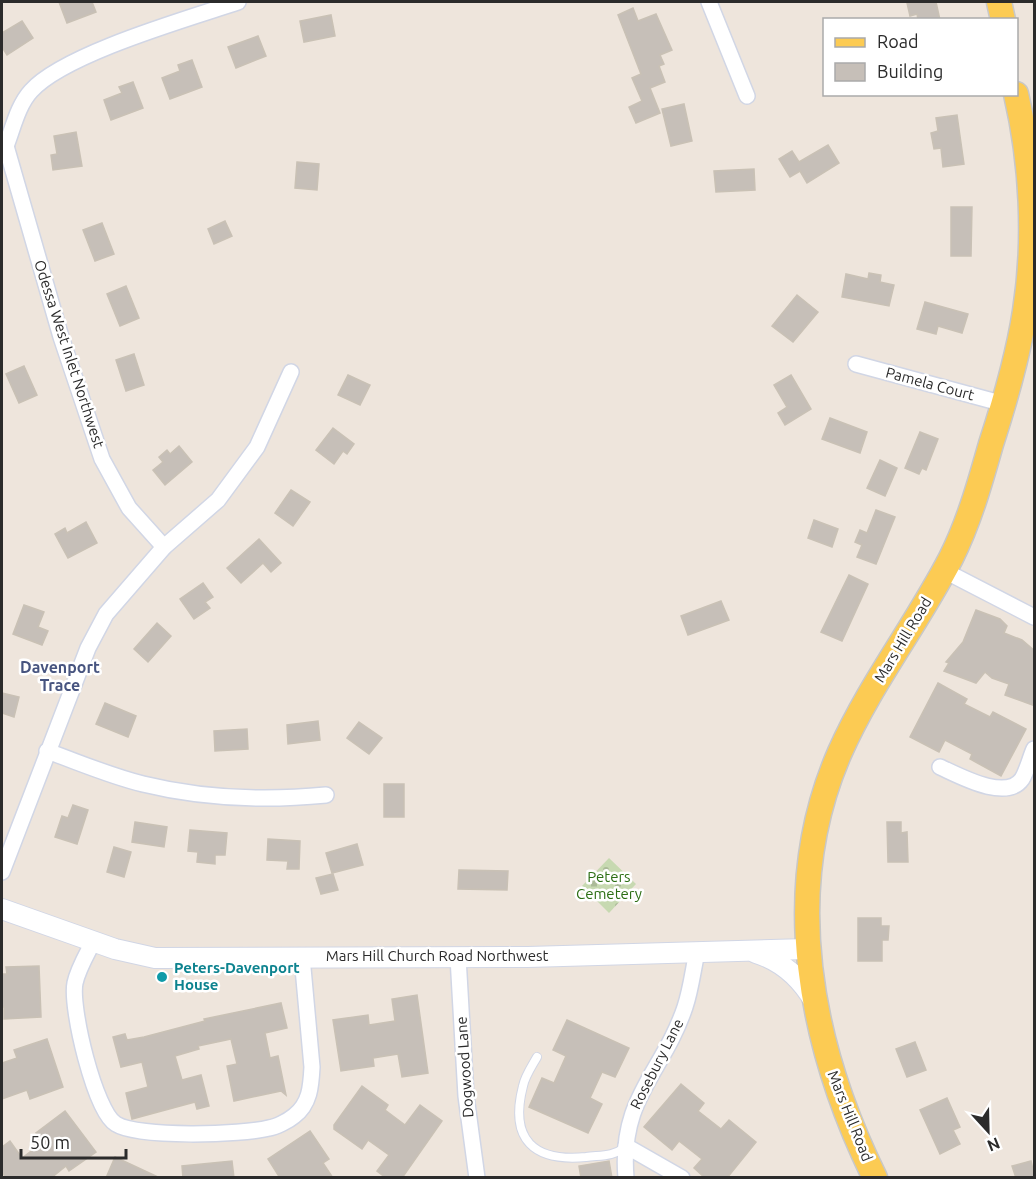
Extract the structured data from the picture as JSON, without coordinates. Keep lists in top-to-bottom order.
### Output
{
  "streets": {
    "main road": ["Mars Hill Road"],
    "street": [
      "Odessa West Inlet Northwest",
      "Pamela Court",
      "Mars Hill Church Road Northwest",
      "Rosebury Lane",
      "Dogwood Lane"
    ]
  },
  "crossings": [
    ["Pamela Court", "Mars Hill Road"],
    ["Mars Hill Road", "Mars Hill Church Road Northwest"],
    ["Mars Hill Church Road Northwest", "Rosebury Lane"],
    ["Mars Hill Church Road Northwest", "Dogwood Lane"]
  ],
  "districts": ["Davenport Trace"],
  "parks": ["Peters Cemetery"],
  "places": ["Peters-Davenport House"],
  "legend": ["Road", "Building"],
  "scale_bar": "50 m",
  "north": "bottom"
}
